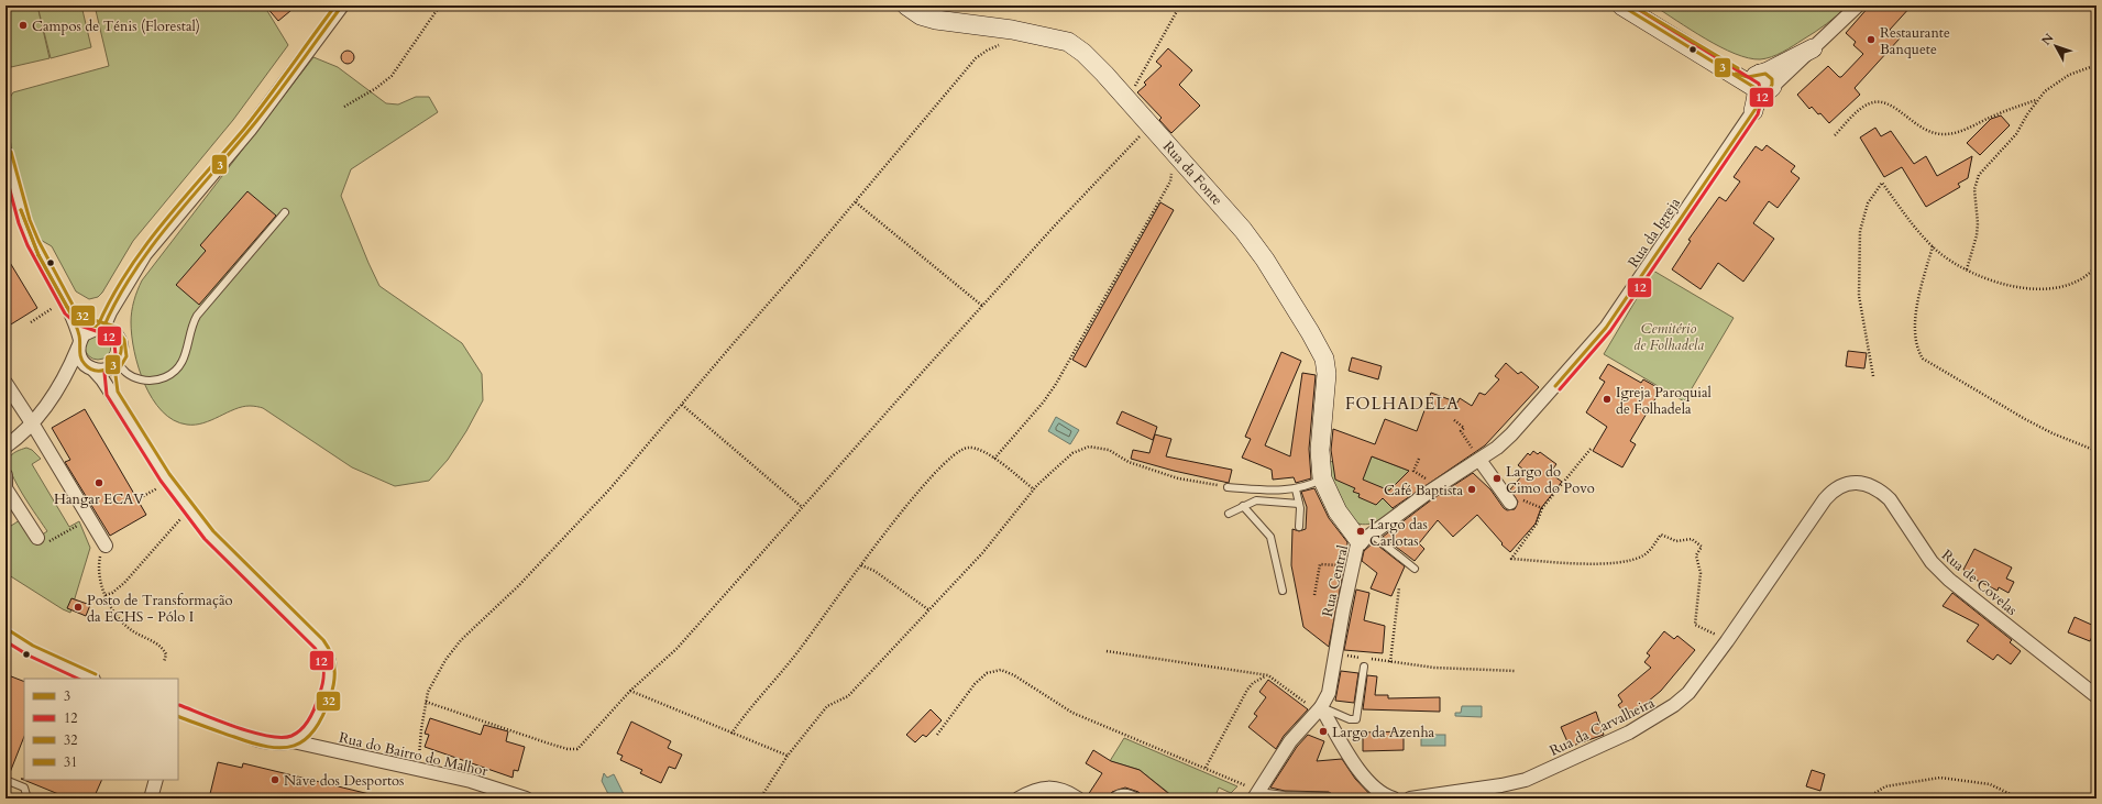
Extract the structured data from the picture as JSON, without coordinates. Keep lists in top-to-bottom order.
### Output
{
  "streets": {
    "street": [
      "Rua da Fonte",
      "Rua da Igreja",
      "Rua Central",
      "Rua de Covelas",
      "Rua da Carvalheira",
      "Rua do Bairro do Malhor"
    ]
  },
  "crossings": [
    ["Rua de Covelas", "Rua da Carvalheira"]
  ],
  "districts": ["FOLHADELA"],
  "parks": ["Cemitério de Folhadela"],
  "places": [
    "Campos de Ténis (Florestal)",
    "Restaurante Banquete",
    "Igreja Paroquial de Folhadela",
    "Largo do Cimo do Povo",
    "Hangar ECAV",
    "Café Baptista",
    "Largo das Carlotas",
    "Posto de Transformação da ECHS - Pólo I",
    "Largo da Azenha",
    "Nave dos Desportos"
  ],
  "lines": [
    "transit line 3",
    "transit line 12",
    "transit line 32",
    "transit line 31"
  ],
  "legend": [
    "3",
    "12",
    "32",
    "31"
  ],
  "north": "top left"
}
